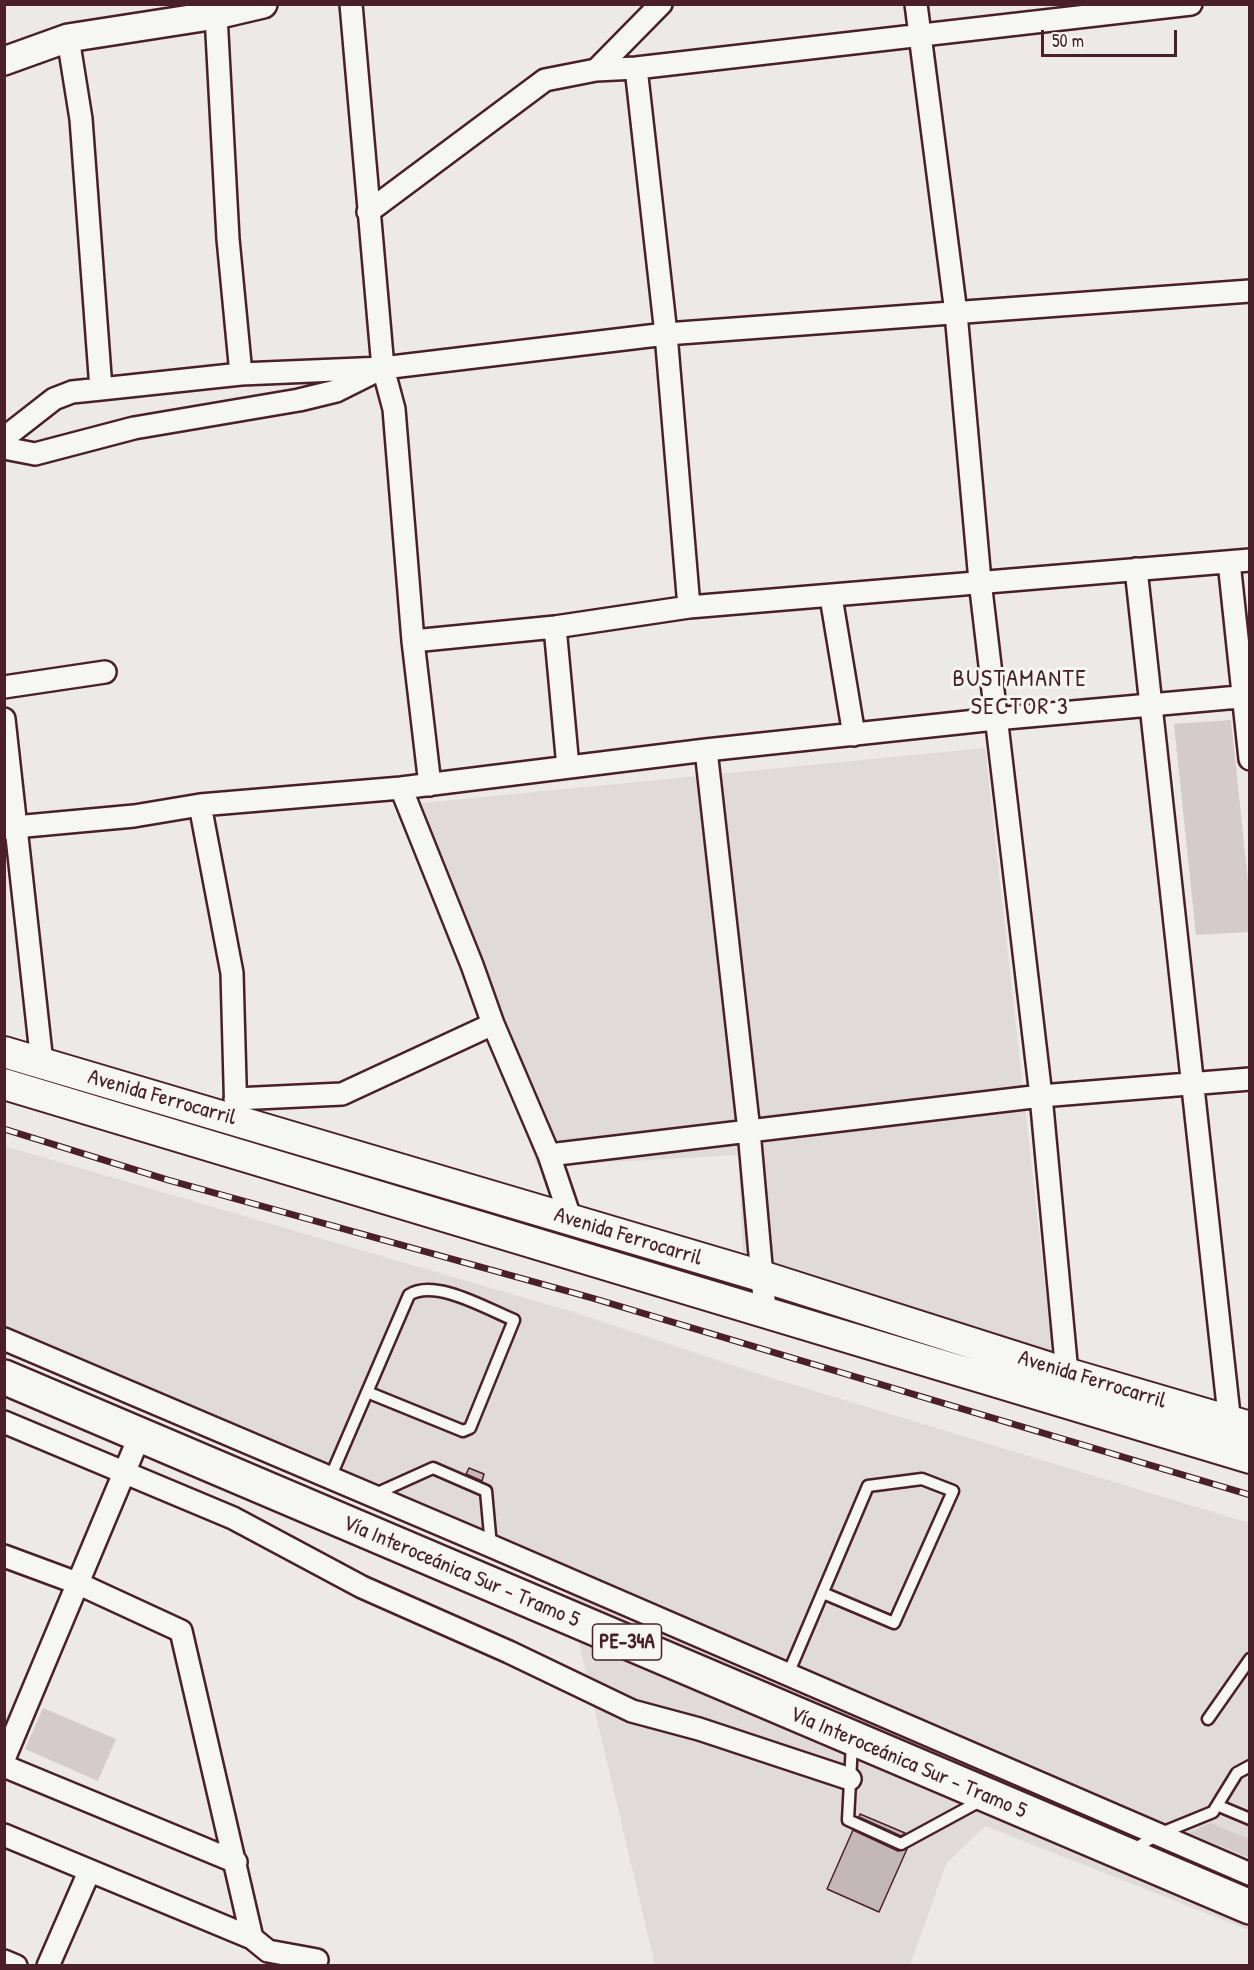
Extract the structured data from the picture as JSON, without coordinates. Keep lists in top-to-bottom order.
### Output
{
  "streets": {
    "highway": ["Vía Interoceánica Sur - Tramo 5", "PE-34A"],
    "main road": ["Avenida Ferrocarril"]
  },
  "districts": ["BUSTAMANTE SECTOR 3"],
  "scale_bar": "50 m"
}
